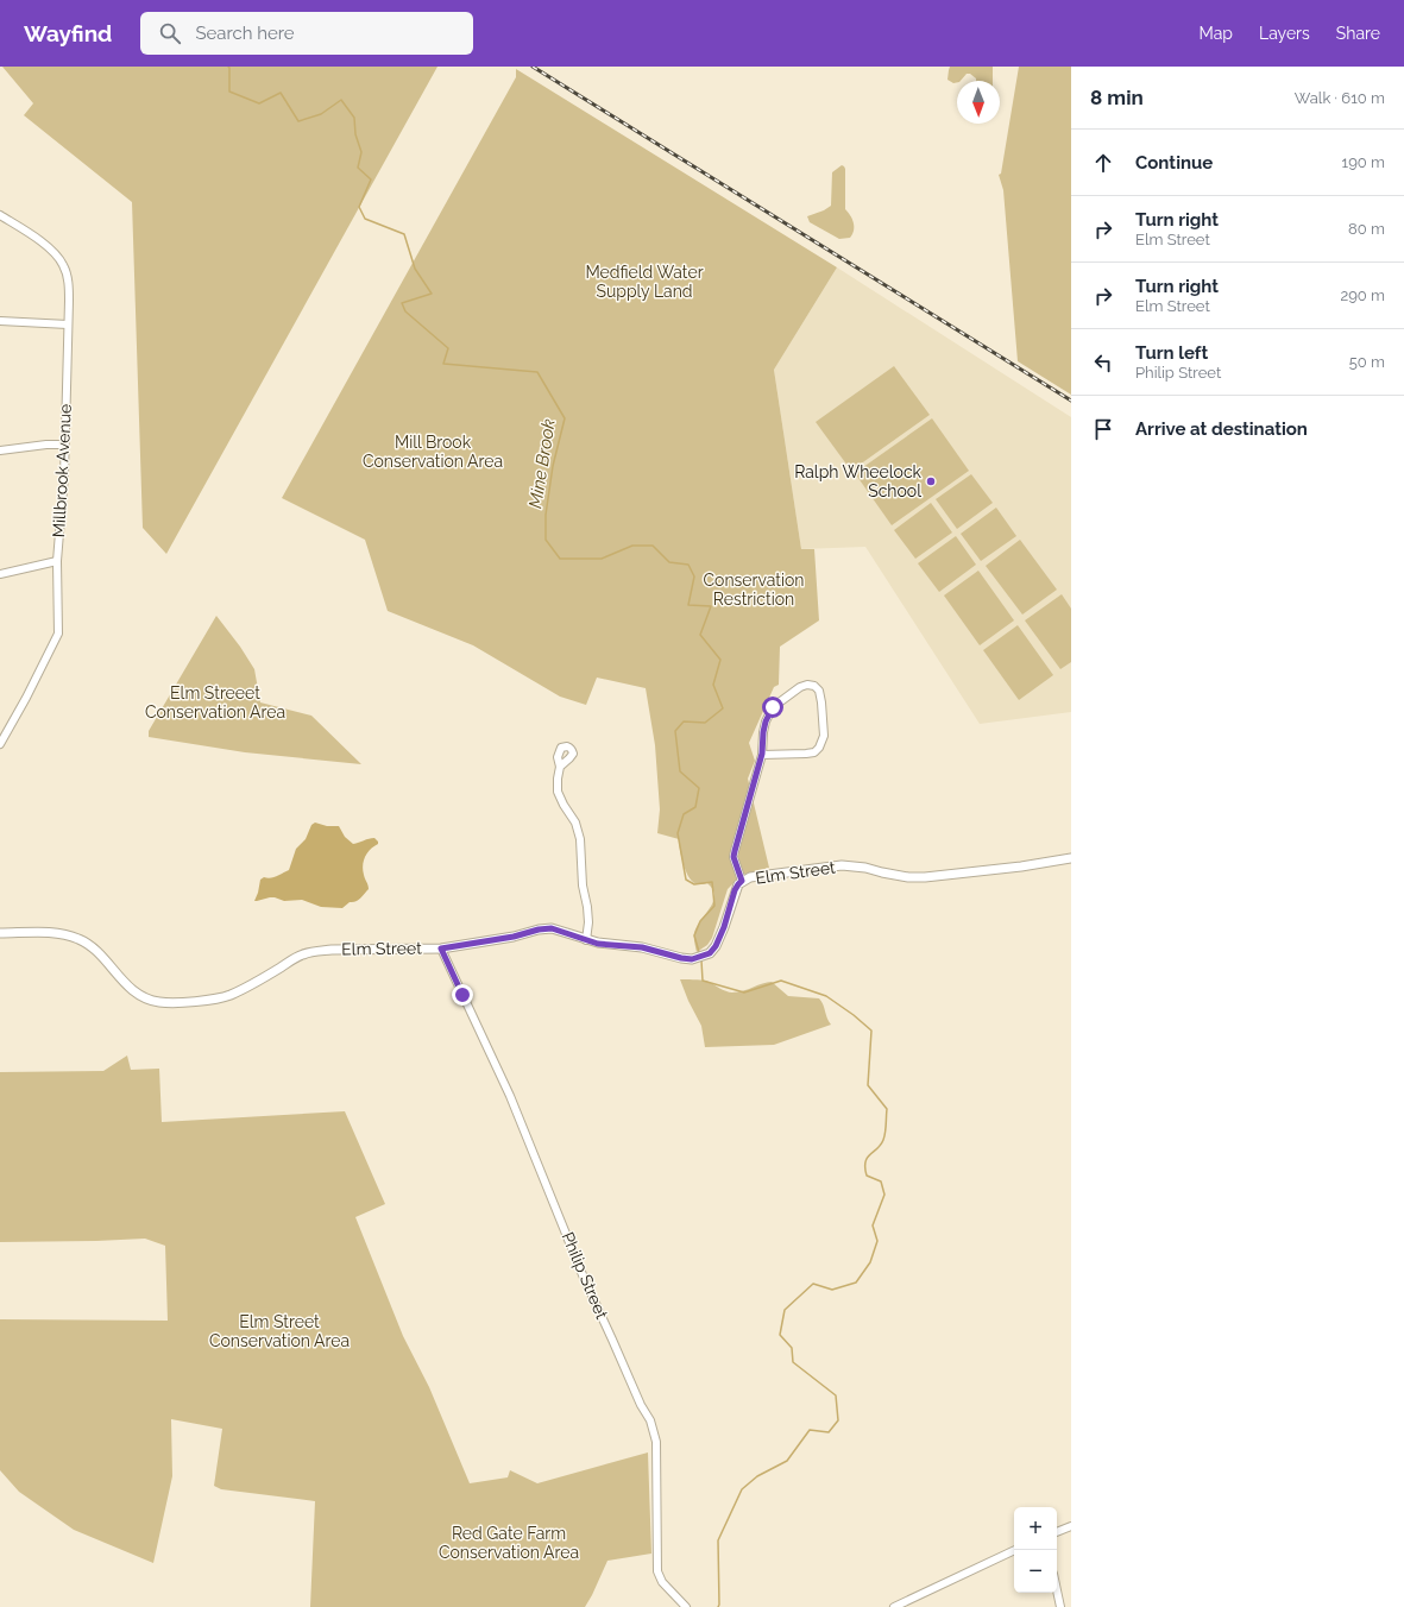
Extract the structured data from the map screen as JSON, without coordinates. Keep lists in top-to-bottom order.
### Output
{
  "streets": {
    "street": ["Millbrook Avenue", "Elm Street", "Philip Street"]
  },
  "crossings": [
    ["Elm Street", "Philip Street"]
  ],
  "water": ["Mine Brook"],
  "parks": [
    "Medfield Water Supply Land",
    "Mill Brook Conservation Area",
    "Conservation Restriction",
    "Elm Streeet Conservation Area",
    "Elm Street Conservation Area",
    "Red Gate Farm Conservation Area"
  ],
  "places": ["Ralph Wheelock School"],
  "north": "bottom",
  "page": {
    "header": "Wayfind",
    "search": "Search here",
    "nav": ["Map", "Layers", "Share"],
    "heading": ["8 min", "Walk · 610 m"],
    "list": [
      ["Continue", "190 m"],
      ["Turn right", "Elm Street", "80 m"],
      ["Turn right", "Elm Street", "290 m"],
      ["Turn left", "Philip Street", "50 m"],
      "Arrive at destination"
    ],
    "map_buttons": ["+", "−"]
  }
}
